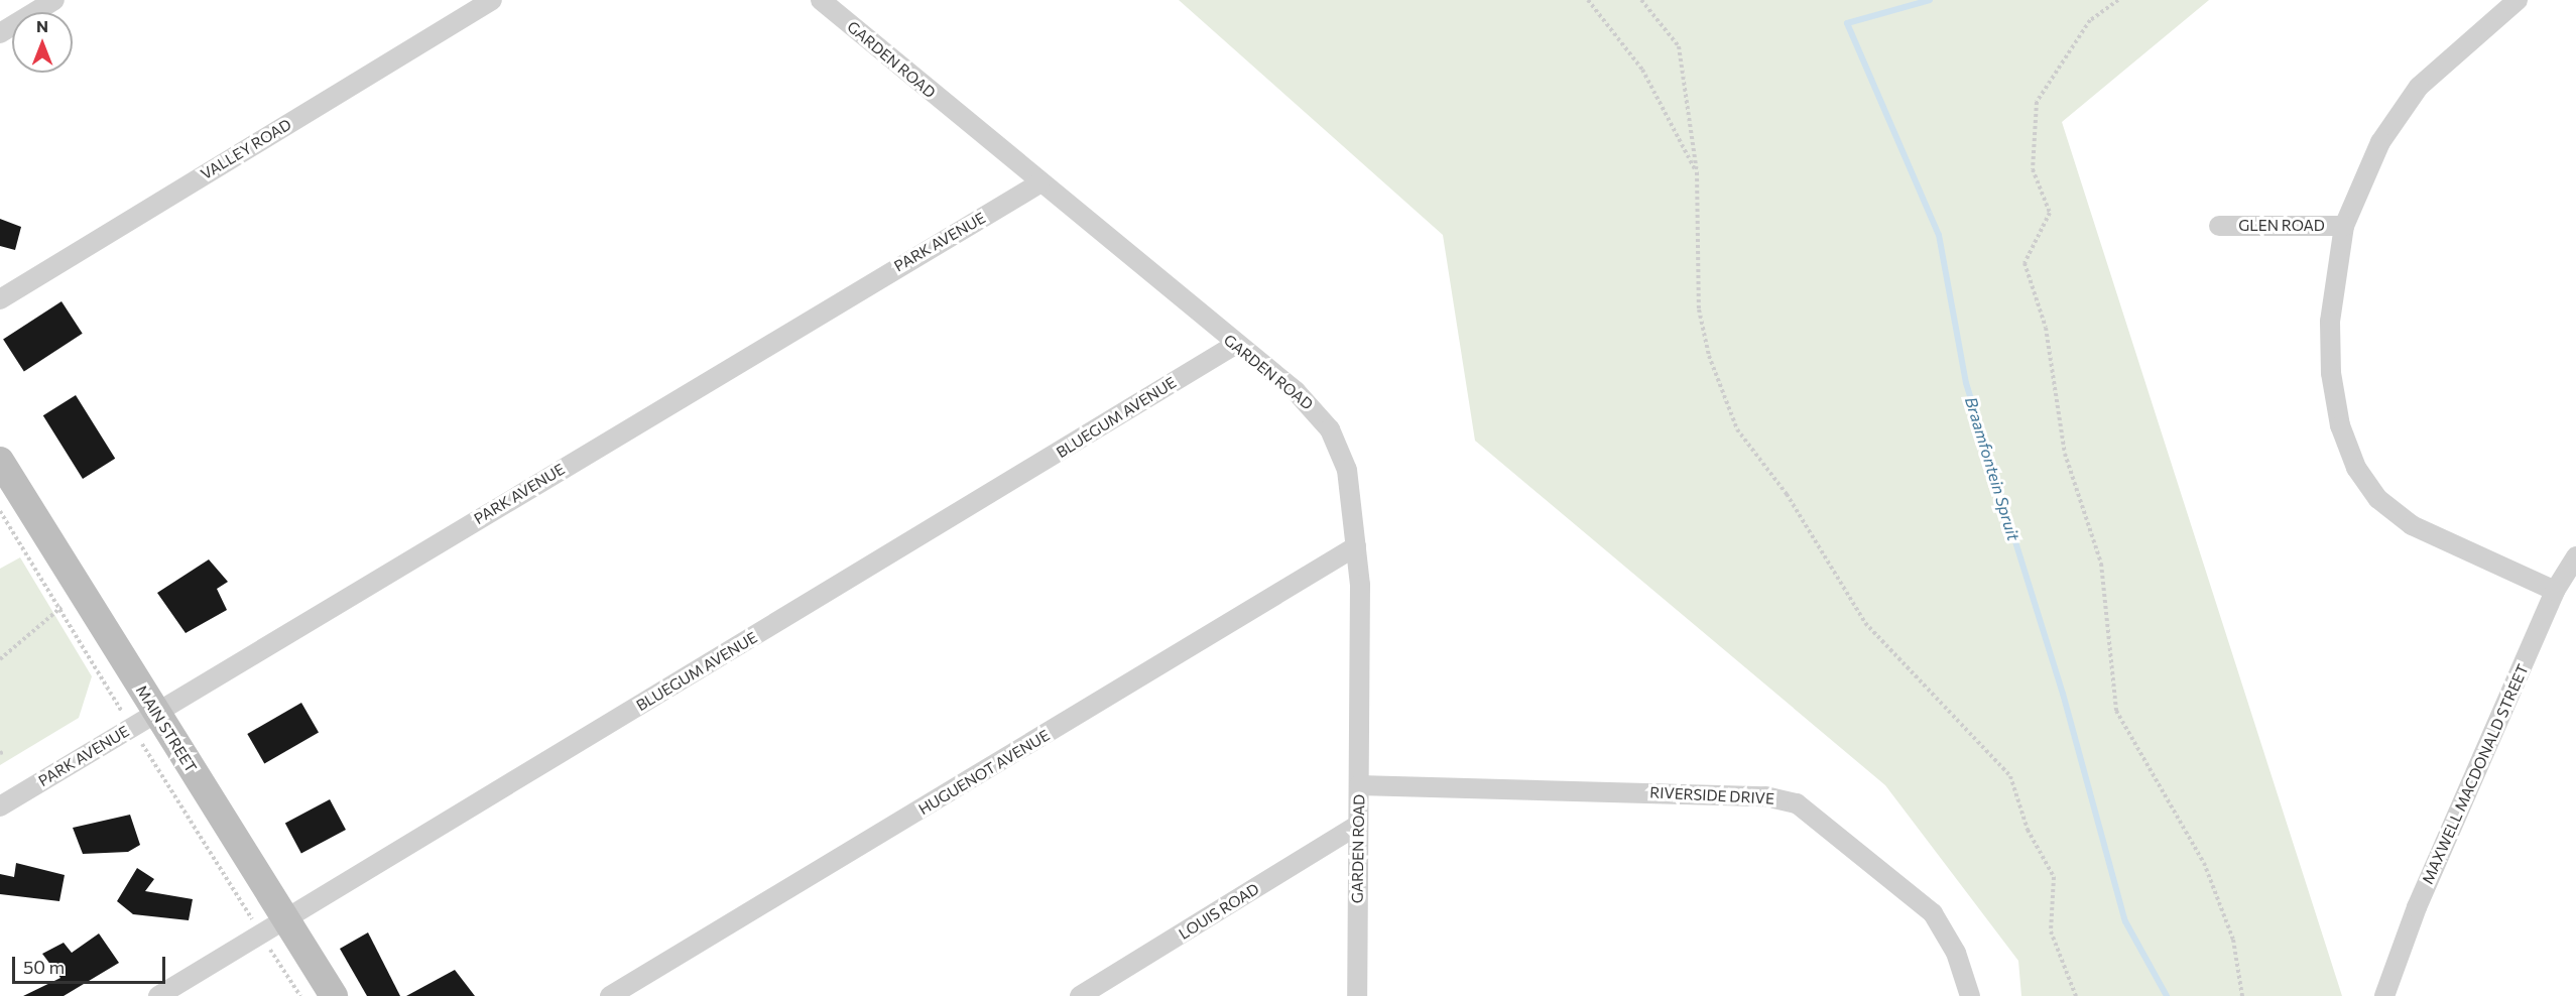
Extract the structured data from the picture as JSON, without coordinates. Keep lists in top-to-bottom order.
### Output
{
  "streets": {
    "street": [
      "GARDEN ROAD",
      "VALLEY ROAD",
      "GLEN ROAD",
      "PARK AVENUE",
      "BLUEGUM AVENUE",
      "MAIN STREET",
      "HUGUENOT AVENUE",
      "MAXWELL MACDONALD STREET",
      "RIVERSIDE DRIVE",
      "LOUIS ROAD"
    ]
  },
  "crossings": [
    ["GARDEN ROAD", "PARK AVENUE"],
    ["GARDEN ROAD", "BLUEGUM AVENUE"],
    ["GARDEN ROAD", "HUGUENOT AVENUE"],
    ["GARDEN ROAD", "RIVERSIDE DRIVE"],
    ["GARDEN ROAD", "LOUIS ROAD"],
    ["PARK AVENUE", "MAIN STREET"],
    ["BLUEGUM AVENUE", "MAIN STREET"]
  ],
  "water": ["Braamfontein Spruit"],
  "scale_bar": "50 m",
  "north": "top"
}
